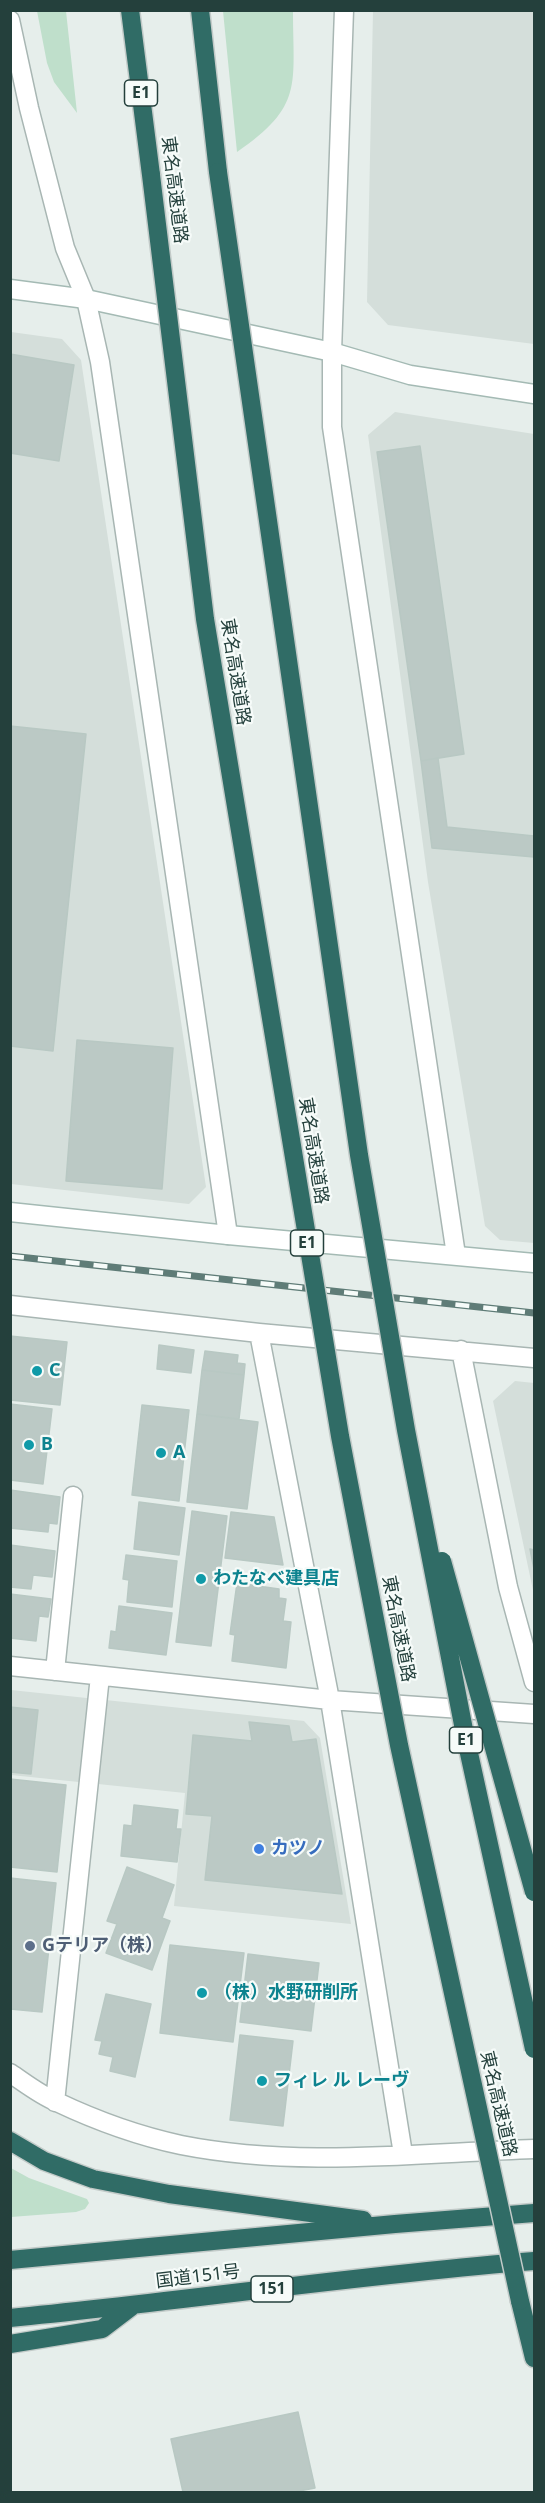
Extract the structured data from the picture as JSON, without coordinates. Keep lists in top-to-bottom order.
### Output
{
  "streets": {
    "highway": [
      "E1",
      "東名高速道路",
      "国道151号",
      "151"
    ]
  },
  "places": [
    "C",
    "B",
    "A",
    "わたなべ建具店",
    "カツノ",
    "Gテリア（株）",
    "（株）水野研削所",
    "フィレ ル レーヴ"
  ]
}
